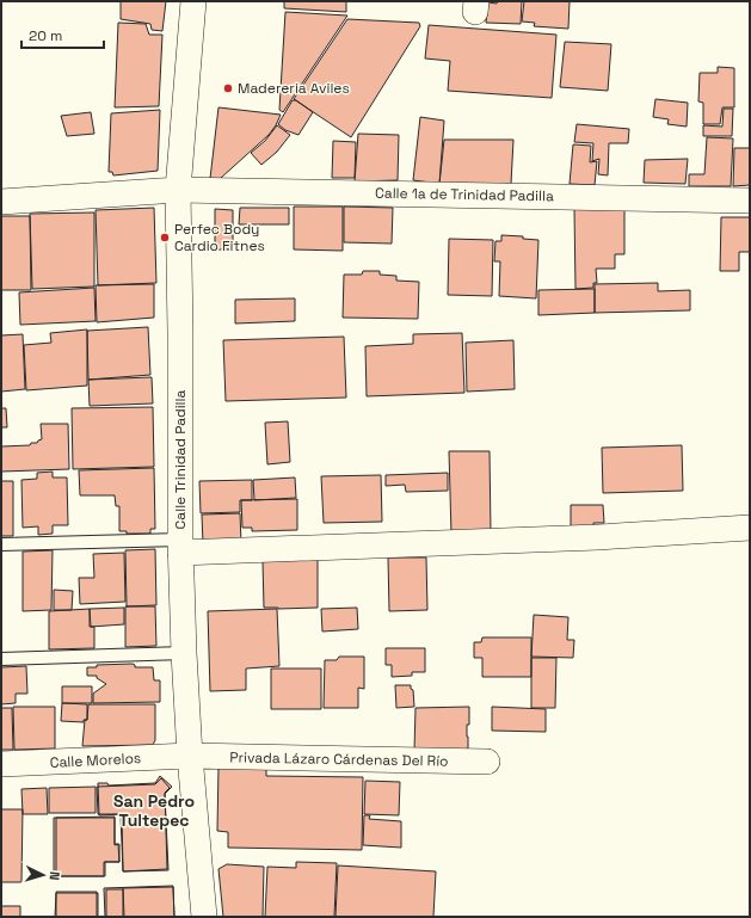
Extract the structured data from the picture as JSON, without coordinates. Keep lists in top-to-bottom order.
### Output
{
  "streets": {
    "street": [
      "Calle 1a de Trinidad Padilla",
      "Calle Trinidad Padilla",
      "Privada Lázaro Cárdenas Del Río",
      "Calle Morelos"
    ]
  },
  "crossings": [
    ["Calle 1a de Trinidad Padilla", "Calle Trinidad Padilla"],
    ["Calle Trinidad Padilla", "Privada Lázaro Cárdenas Del Río"],
    ["Calle Trinidad Padilla", "Calle Morelos"],
    ["Privada Lázaro Cárdenas Del Río", "Calle Morelos"]
  ],
  "districts": ["San Pedro Tultepec"],
  "places": ["Madereria Aviles", "Perfec Body Cardio Fitnes"],
  "scale_bar": "20 m",
  "north": "right"
}
